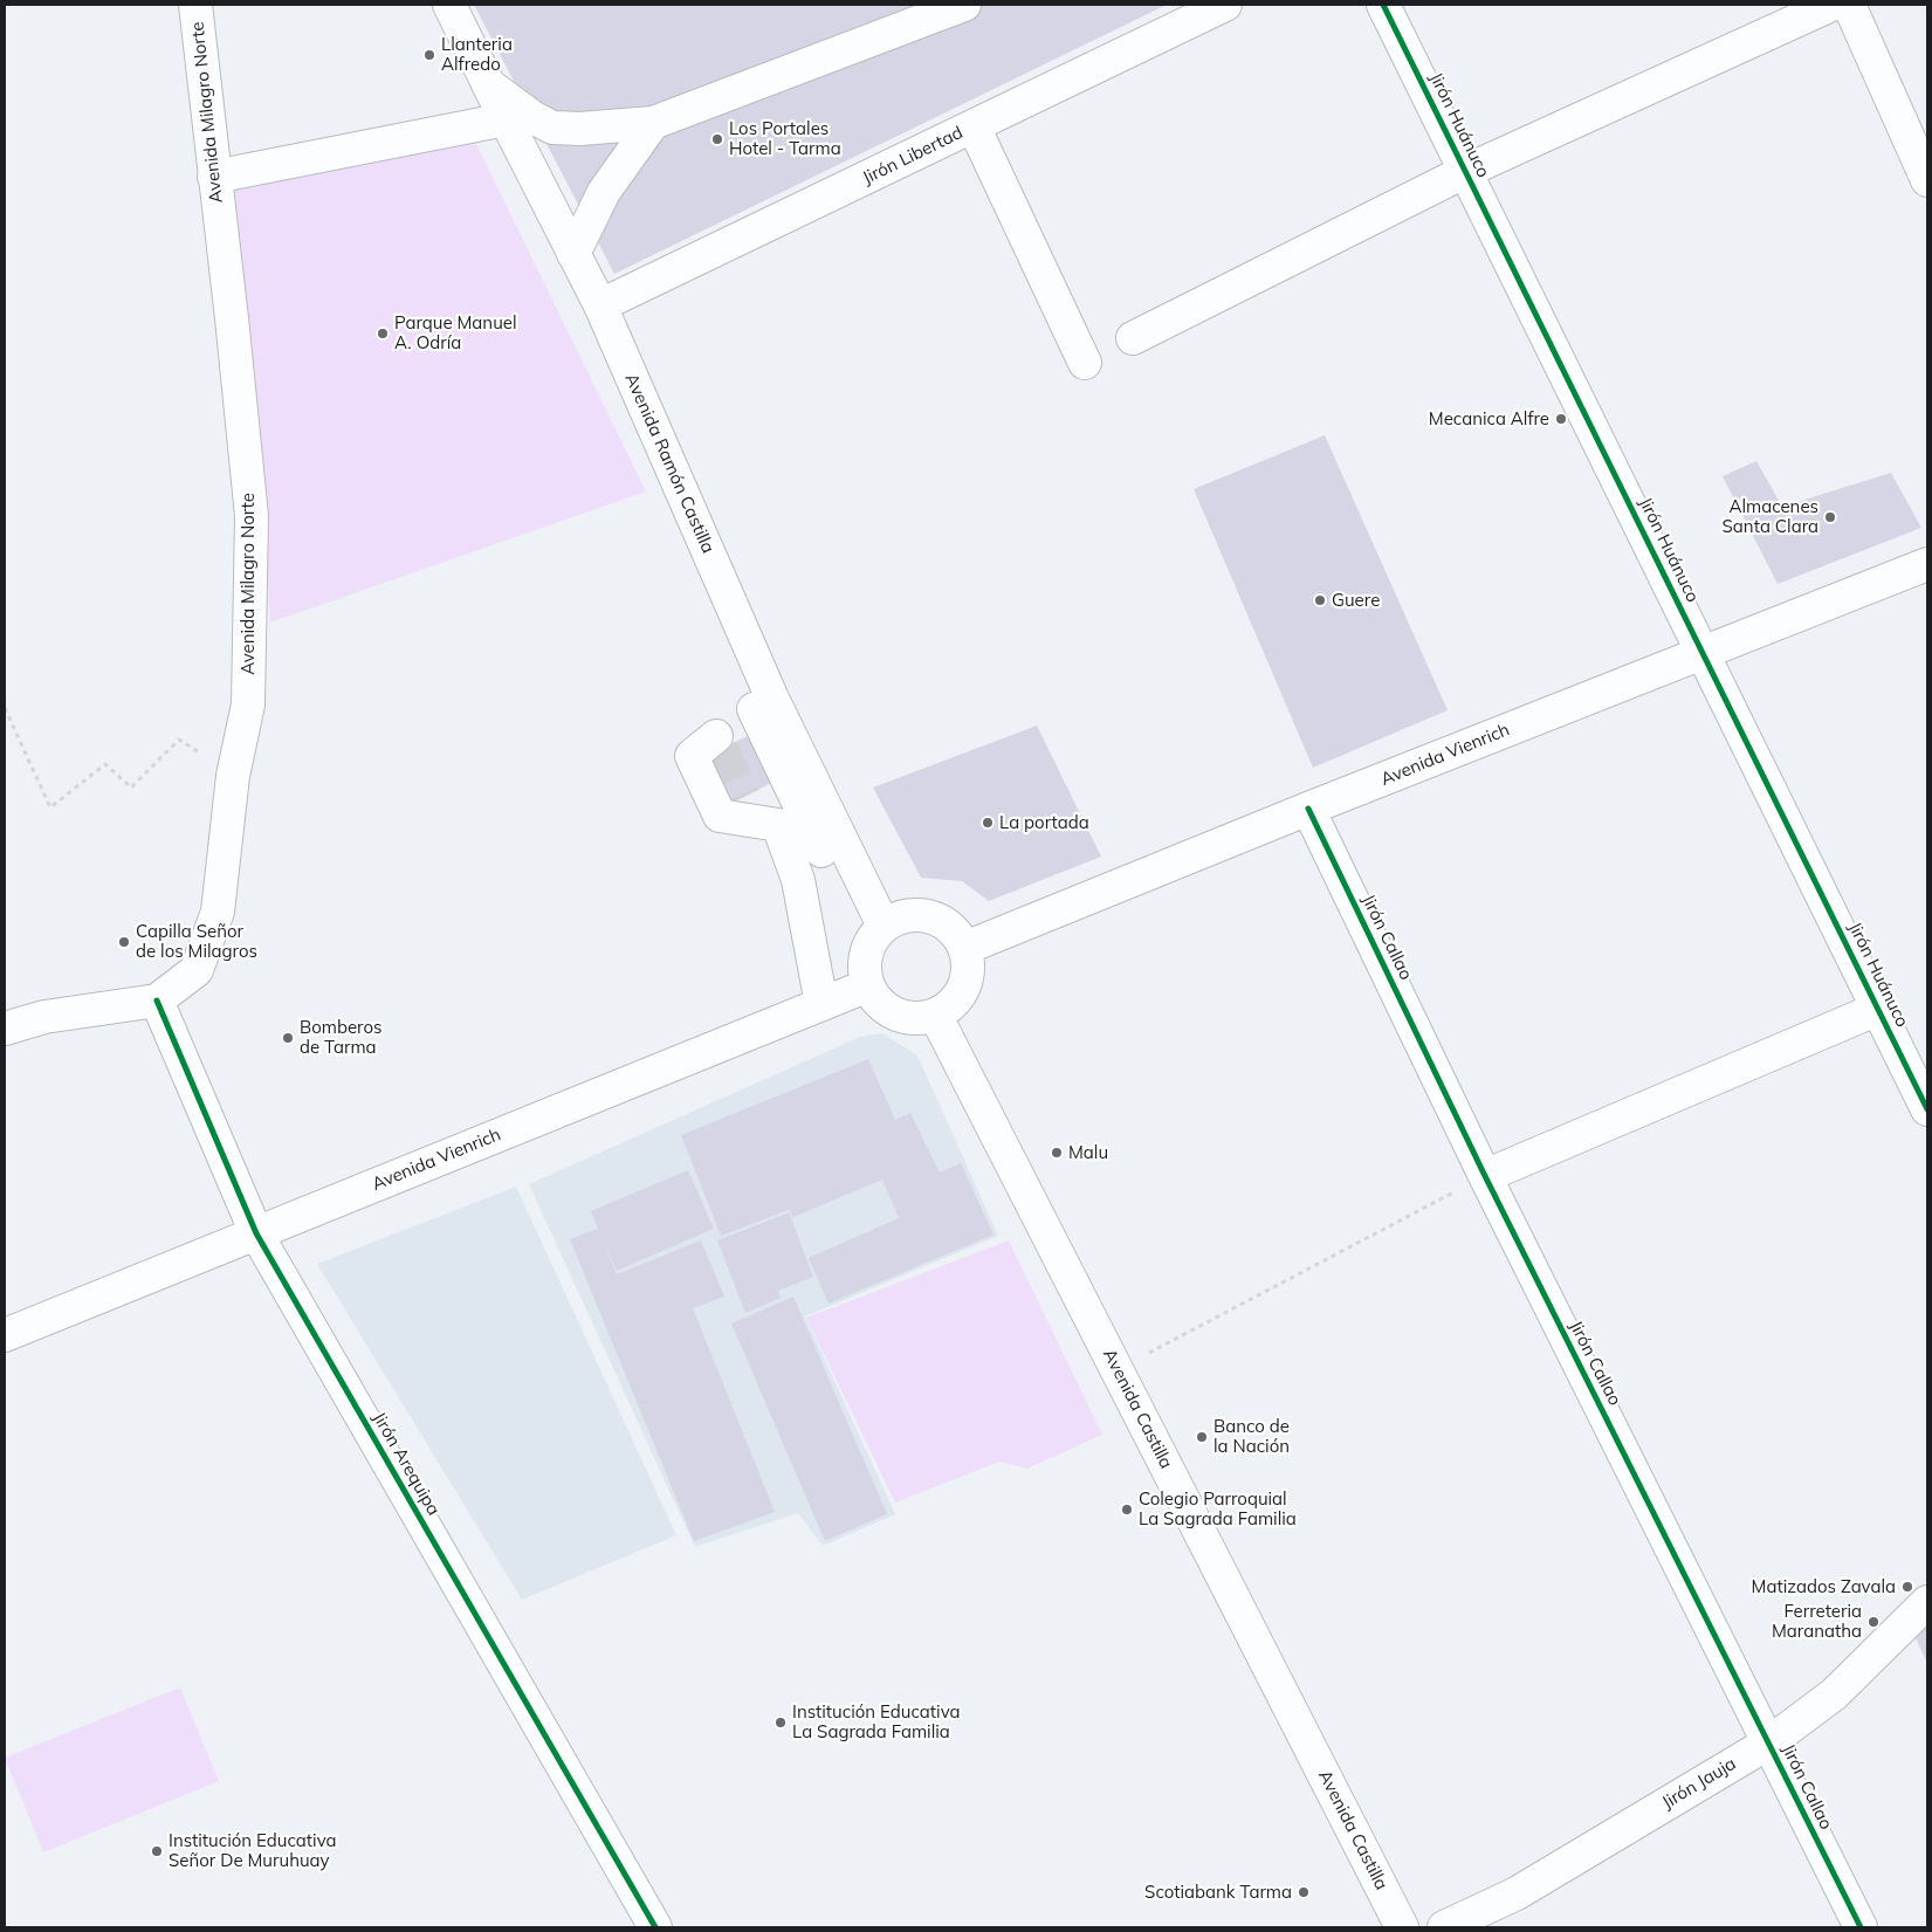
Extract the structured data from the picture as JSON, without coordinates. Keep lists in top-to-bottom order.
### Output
{
  "streets": {
    "main road": [
      "Avenida Milagro Norte",
      "Jirón Huánuco",
      "Jirón Libertad",
      "Avenida Ramón Castilla",
      "Avenida Vienrich",
      "Jirón Callao",
      "Avenida Castilla",
      "Jirón Arequipa",
      "Jirón Jauja"
    ]
  },
  "crossings": [
    ["Avenida Milagro Norte", "Jirón Arequipa"],
    ["Jirón Huánuco", "Avenida Vienrich"],
    ["Jirón Libertad", "Avenida Ramón Castilla"],
    ["Avenida Ramón Castilla", "Avenida Vienrich"],
    ["Avenida Ramón Castilla", "Avenida Castilla"],
    ["Avenida Vienrich", "Jirón Callao"],
    ["Avenida Vienrich", "Avenida Castilla"],
    ["Avenida Vienrich", "Jirón Arequipa"],
    ["Jirón Callao", "Jirón Jauja"]
  ],
  "places": [
    "Llanteria Alfredo",
    "Los Portales Hotel - Tarma",
    "Parque Manuel A. Odría",
    "Mecanica Alfre",
    "Almacenes Santa Clara",
    "Guere",
    "La portada",
    "Capilla Señor de los Milagros",
    "Bomberos de Tarma",
    "Malu",
    "Banco de la Nación",
    "Colegio Parroquial La Sagrada Familia",
    "Matizados Zavala",
    "Ferreteria Maranatha",
    "Institución Educativa La Sagrada Familia",
    "Institución Educativa Señor De Muruhuay",
    "Scotiabank Tarma"
  ]
}
